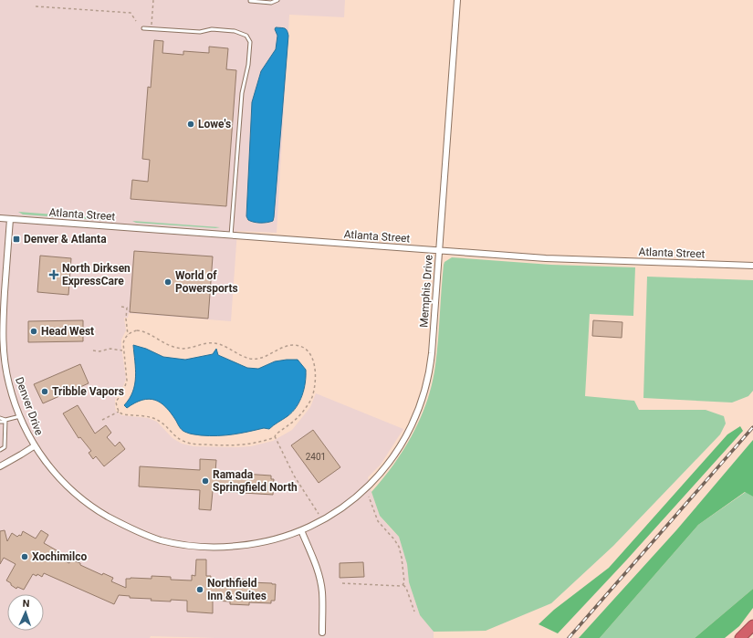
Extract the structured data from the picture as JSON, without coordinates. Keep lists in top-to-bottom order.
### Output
{
  "streets": {
    "street": ["Atlanta Street", "Memphis Drive", "Denver Drive"]
  },
  "crossings": [
    ["Atlanta Street", "Memphis Drive"],
    ["Atlanta Street", "Denver Drive"],
    ["Memphis Drive", "Denver Drive"]
  ],
  "places": {
    "other": [
      "Lowe's",
      "World of Powersports",
      "Head West",
      "Tribble Vapors",
      "Ramada Springfield North",
      "Xochimilco",
      "Northfield Inn & Suites"
    ],
    "transit": ["Denver & Atlanta"],
    "health": ["North Dirksen ExpressCare"]
  },
  "house_numbers": ["2401"],
  "north": "top"
}
